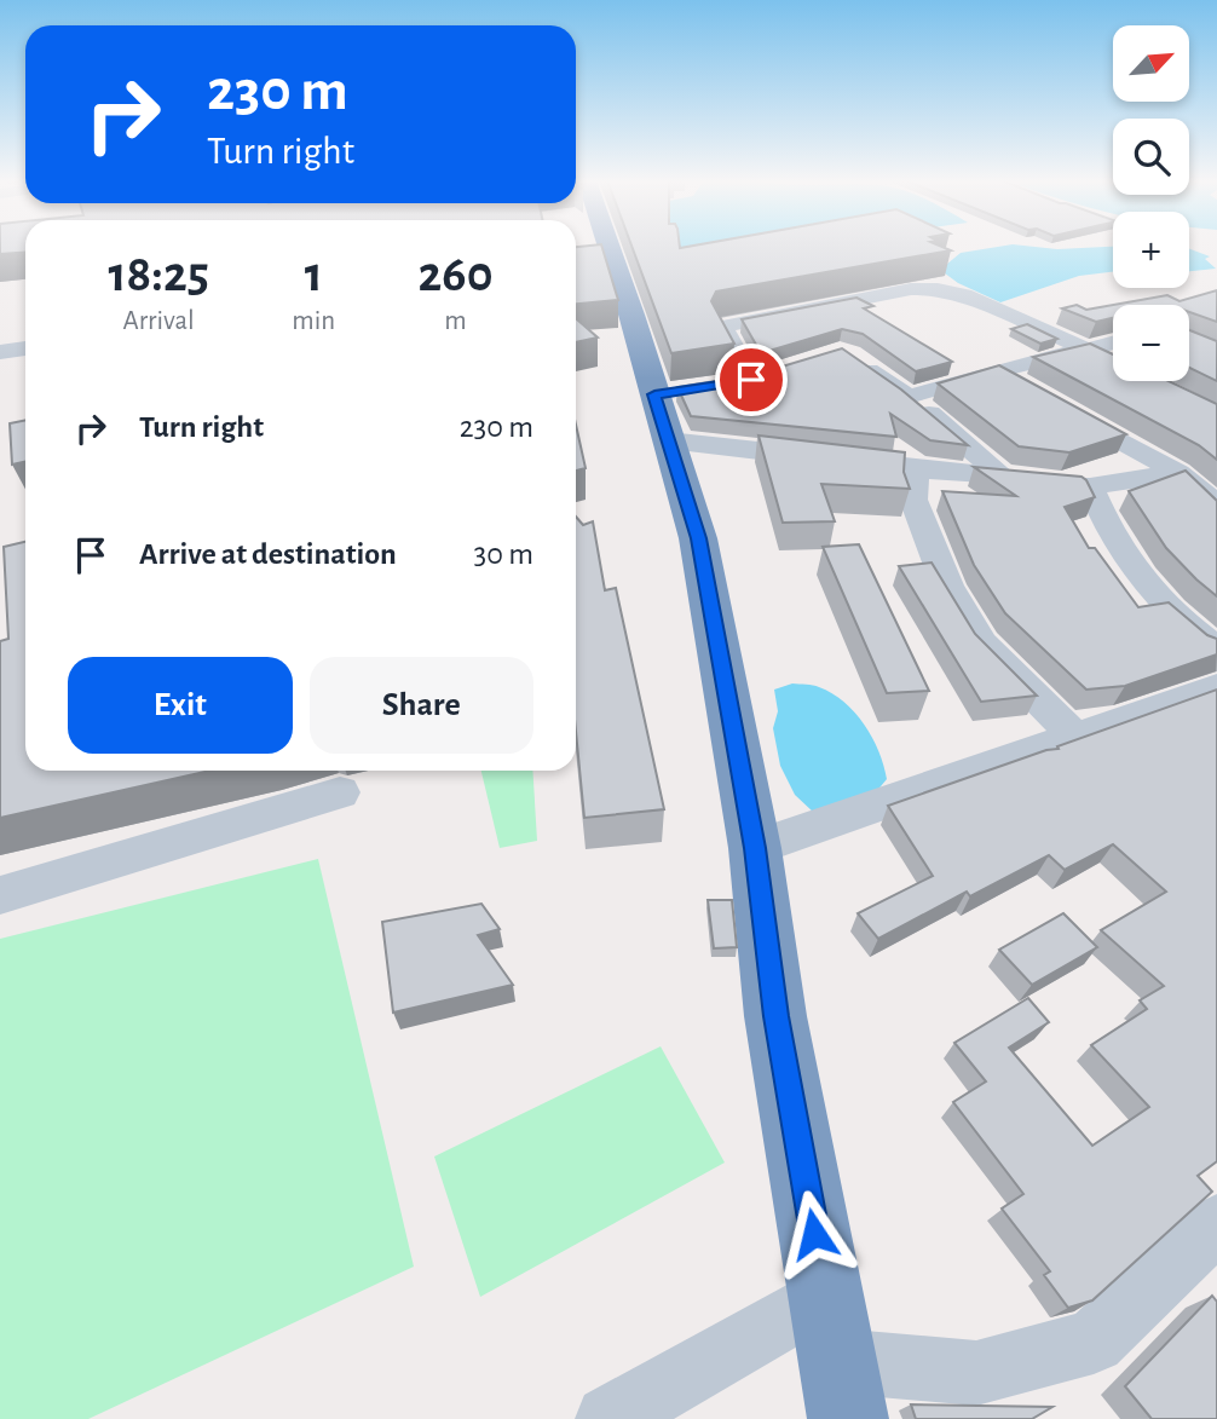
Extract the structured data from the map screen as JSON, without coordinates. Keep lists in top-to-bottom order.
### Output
{
  "north": "top right",
  "page": {
    "map_buttons": ["+", "−"],
    "turn": ["230 m", "Turn right"],
    "eta": [
      "18:25",
      "Arrival",
      "1",
      "min",
      "260",
      "m"
    ],
    "list": [
      {
        "name": "Turn right",
        "value": "230 m"
      },
      {
        "name": "Arrive at destination",
        "value": "30 m"
      }
    ],
    "buttons": ["Exit", "Share"]
  }
}
